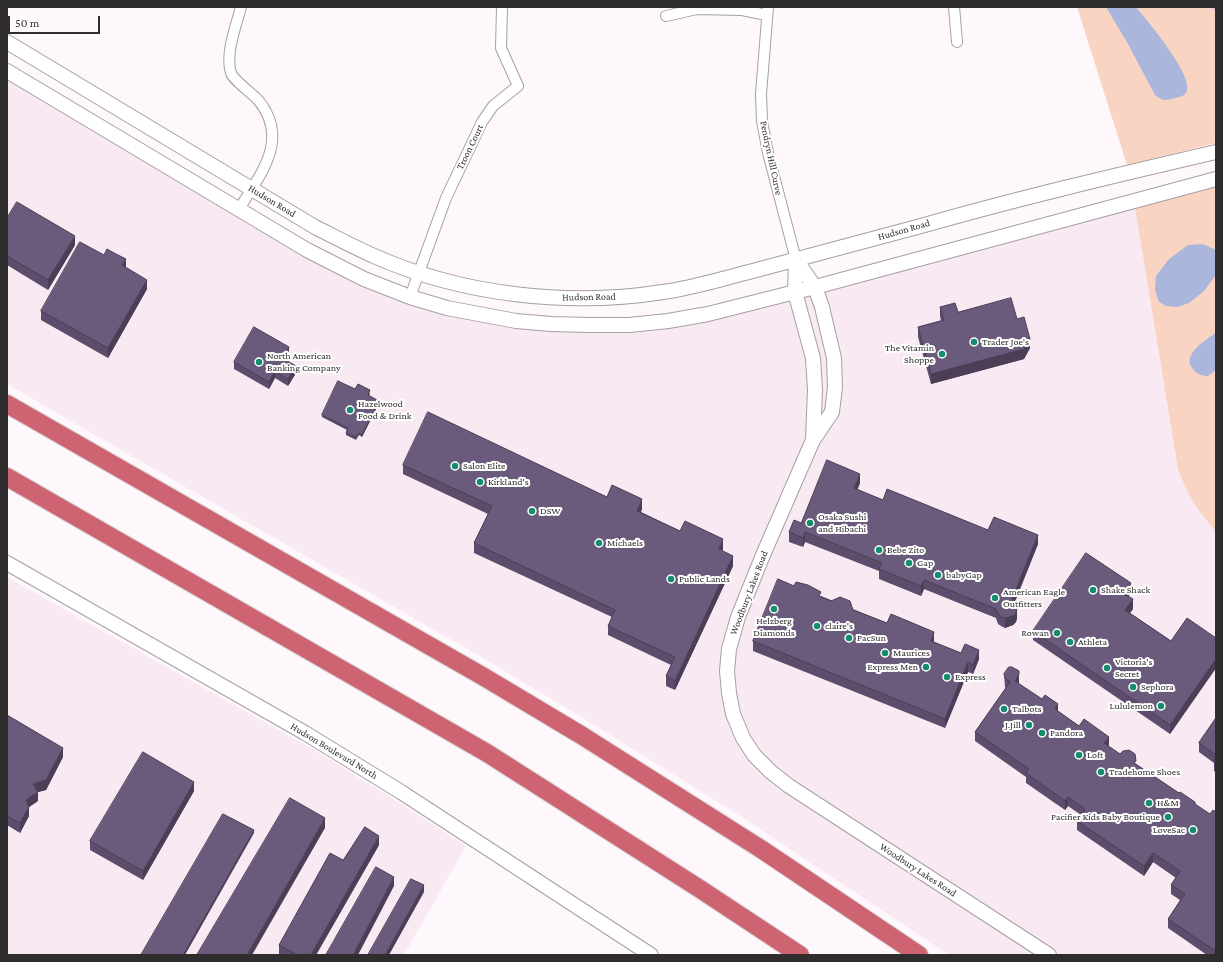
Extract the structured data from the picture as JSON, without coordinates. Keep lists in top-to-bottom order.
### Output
{
  "streets": {
    "street": [
      "Troon Court",
      "Pendryn Hill Curve",
      "Hudson Road",
      "Woodbury Lakes Road",
      "Hudson Boulevard North"
    ]
  },
  "crossings": [
    ["Troon Court", "Hudson Road"],
    ["Pendryn Hill Curve", "Hudson Road"],
    ["Pendryn Hill Curve", "Woodbury Lakes Road"],
    ["Hudson Road", "Woodbury Lakes Road"]
  ],
  "places": [
    "Trader Joe's",
    "The Vitamin Shoppe",
    "North American Banking Company",
    "Hazelwood Food & Drink",
    "Salon Elite",
    "Kirkland's",
    "DSW",
    "Osaka Sushi and Hibachi",
    "Michaels",
    "Bebe Zito",
    "Gap",
    "babyGap",
    "Public Lands",
    "Shake Shack",
    "American Eagle Outfitters",
    "Helzberg Diamonds",
    "claire's",
    "Rowan",
    "PacSun",
    "Athleta",
    "Maurices",
    "Express Men",
    "Victoria's Secret",
    "Express",
    "Sephora",
    "Lululemon",
    "Talbots",
    "J.Jill",
    "Pandora",
    "Loft",
    "Tradehome Shoes",
    "H&M",
    "Pacifier Kids Baby Boutique",
    "LoveSac"
  ],
  "scale_bar": "50 m"
}
